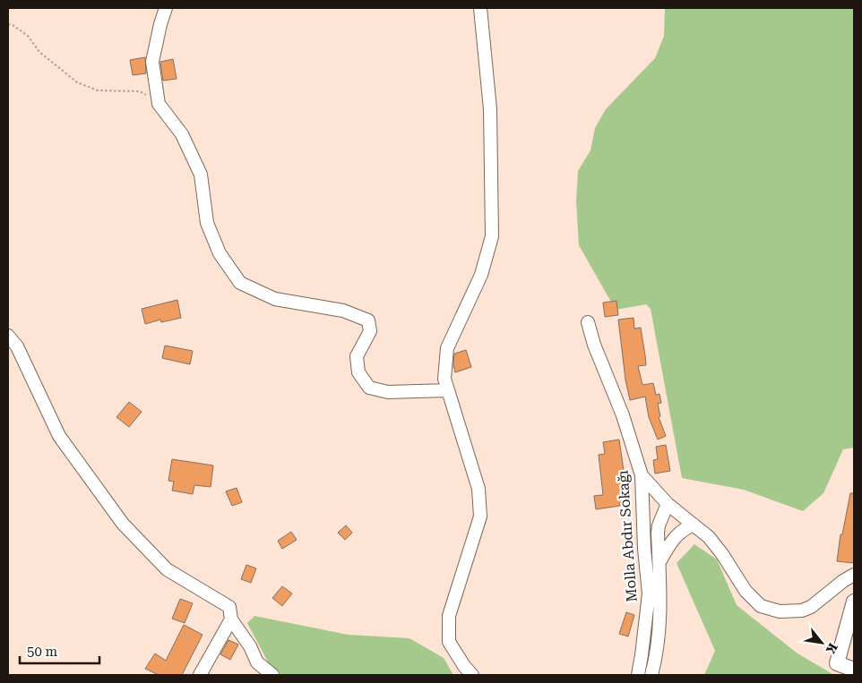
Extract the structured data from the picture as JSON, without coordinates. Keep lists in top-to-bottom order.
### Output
{
  "streets": {
    "street": ["Molla Abdır Sokağı"]
  },
  "scale_bar": "50 m",
  "north": "bottom right"
}
